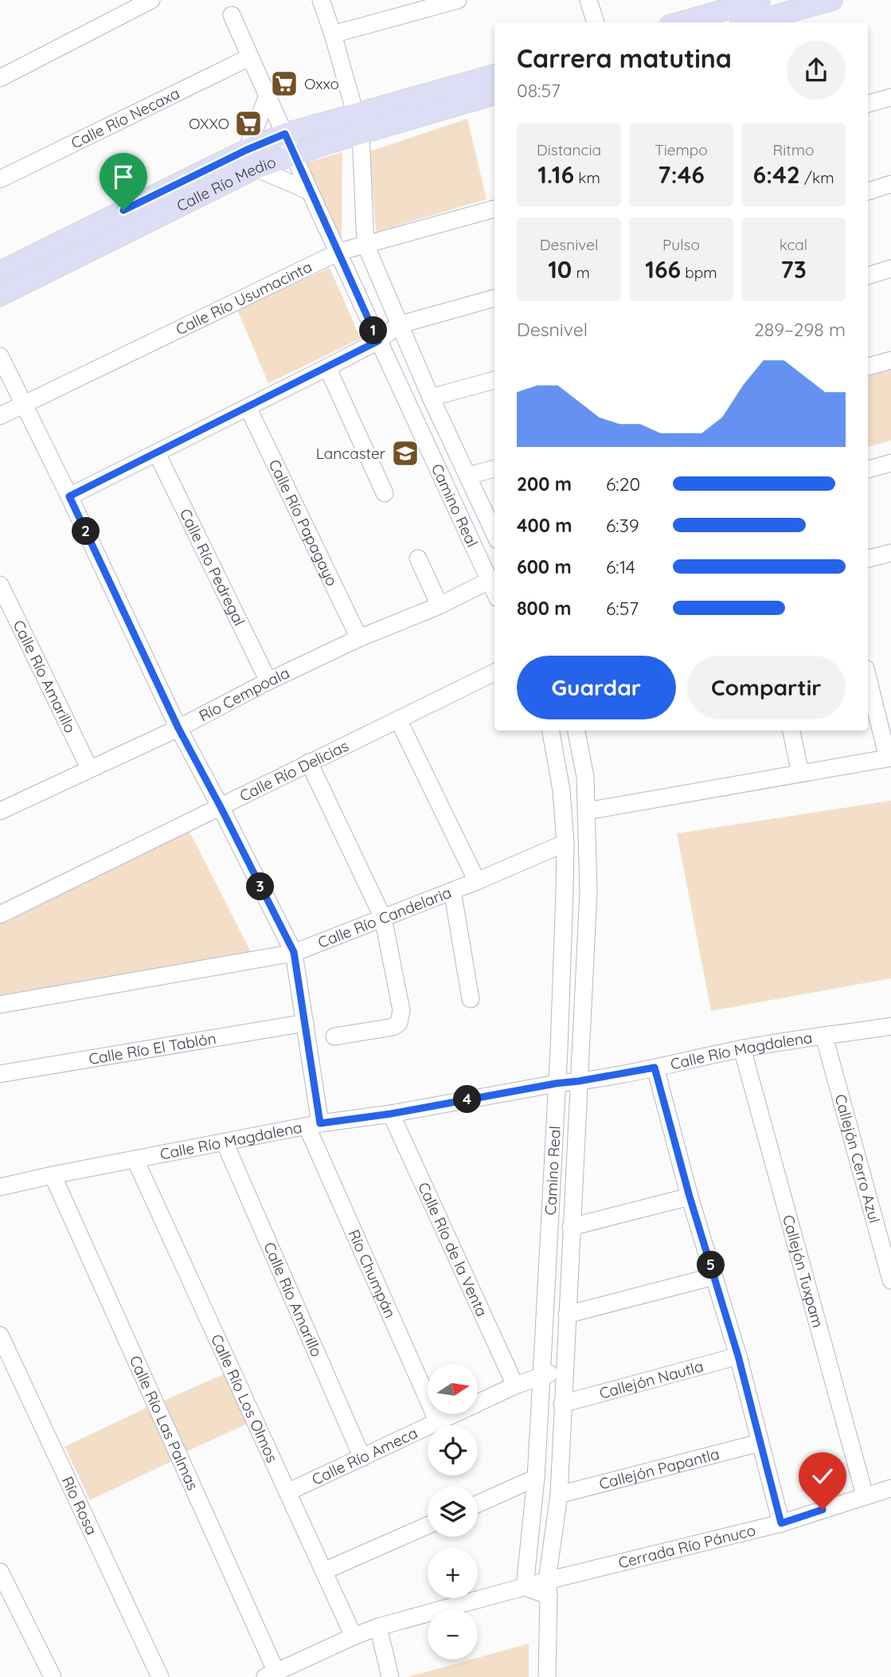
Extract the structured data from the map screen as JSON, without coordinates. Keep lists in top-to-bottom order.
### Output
{
  "streets": {
    "main road": ["Calle Río Medio"],
    "street": [
      "Calle Río Necaxa",
      "Calle Río Usumacinta",
      "Camino Real",
      "Calle Río Papagayo",
      "Calle Río Pedregal",
      "Calle Río Amarillo",
      "Río Cempoala",
      "Calle Río Delicias",
      "Calle Río Candelaria",
      "Calle Río El Tablón",
      "Calle Río Magdalena",
      "Callejón Cerro Azul",
      "Calle Río de la Venta",
      "Callejón Tuxpam",
      "Río Chumpán",
      "Callejón Nautla",
      "Calle Río Los Olmos",
      "Calle Río Las Palmas",
      "Calle Río Ameca",
      "Callejón Papantla",
      "Río Rosa",
      "Cerrada Río Pánuco"
    ]
  },
  "crossings": [
    ["Calle Río Necaxa", "Camino Real"],
    ["Calle Río Medio", "Camino Real"],
    ["Calle Río Usumacinta", "Camino Real"],
    ["Calle Río Usumacinta", "Río Chumpán"],
    ["Camino Real", "Río Cempoala"],
    ["Camino Real", "Calle Río Candelaria"],
    ["Camino Real", "Calle Río Magdalena"],
    ["Camino Real", "Callejón Nautla"],
    ["Camino Real", "Calle Río Ameca"],
    ["Camino Real", "Callejón Papantla"],
    ["Camino Real", "Cerrada Río Pánuco"],
    ["Calle Río Papagayo", "Río Cempoala"],
    ["Calle Río Pedregal", "Río Cempoala"],
    ["Calle Río Amarillo", "Río Cempoala"],
    ["Calle Río Amarillo", "Calle Río Magdalena"],
    ["Calle Río Amarillo", "Calle Río Ameca"],
    ["Río Cempoala", "Río Chumpán"],
    ["Calle Río Delicias", "Río Chumpán"],
    ["Calle Río Candelaria", "Río Chumpán"],
    ["Calle Río El Tablón", "Río Chumpán"],
    ["Calle Río Magdalena", "Callejón Cerro Azul"],
    ["Calle Río Magdalena", "Calle Río de la Venta"],
    ["Calle Río Magdalena", "Callejón Tuxpam"],
    ["Calle Río Magdalena", "Río Chumpán"],
    ["Calle Río Magdalena", "Calle Río Los Olmos"],
    ["Calle Río Magdalena", "Calle Río Las Palmas"],
    ["Calle Río de la Venta", "Calle Río Ameca"],
    ["Callejón Tuxpam", "Cerrada Río Pánuco"],
    ["Río Chumpán", "Calle Río Ameca"],
    ["Calle Río Los Olmos", "Calle Río Ameca"],
    ["Calle Río Los Olmos", "Cerrada Río Pánuco"],
    ["Calle Río Las Palmas", "Cerrada Río Pánuco"]
  ],
  "places": {
    "supermarket": ["Oxxo", "OXXO"],
    "school or university": ["Lancaster"]
  },
  "north": "right",
  "page": {
    "heading": ["Carrera matutina", "08:57"],
    "stats": [
      ["Distancia", "1.16 km"],
      ["Tiempo", "7:46"],
      ["Ritmo", "6:42 /km"],
      ["Desnivel", "10 m"],
      ["Pulso", "166 bpm"],
      ["kcal", "73"]
    ],
    "chart": ["Desnivel", "289–298 m"],
    "pins": [
      "1",
      "2",
      "3",
      "4",
      "5"
    ],
    "list": [
      {
        "name": "200 m",
        "note": "6:20"
      },
      {
        "name": "400 m",
        "note": "6:39"
      },
      {
        "name": "600 m",
        "note": "6:14"
      },
      {
        "name": "800 m",
        "note": "6:57"
      }
    ],
    "buttons": ["Guardar", "Compartir"],
    "map_buttons": ["+", "−"]
  }
}
